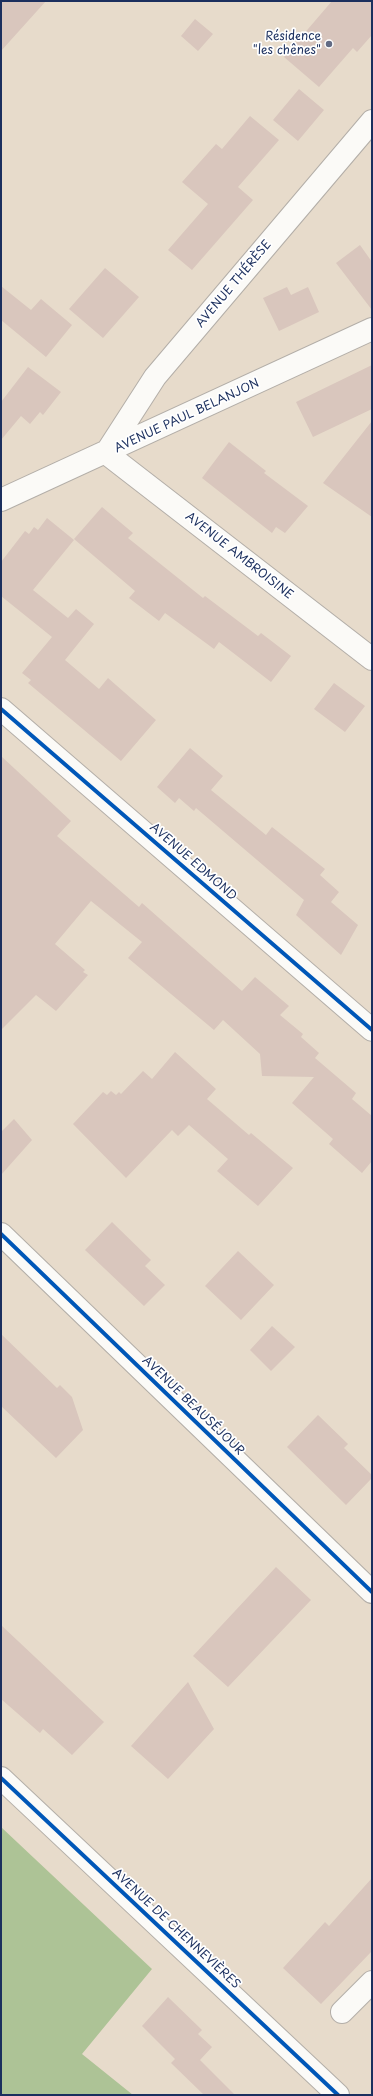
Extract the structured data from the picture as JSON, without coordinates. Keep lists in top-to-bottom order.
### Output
{
  "streets": {
    "street": [
      "AVENUE THÉRÈSE",
      "AVENUE PAUL BELANJON",
      "AVENUE AMBROISINE",
      "AVENUE EDMOND",
      "AVENUE BEAUSÉJOUR",
      "AVENUE DE CHENNEVIÈRES"
    ]
  },
  "crossings": [
    ["AVENUE THÉRÈSE", "AVENUE PAUL BELANJON"],
    ["AVENUE THÉRÈSE", "AVENUE AMBROISINE"],
    ["AVENUE PAUL BELANJON", "AVENUE AMBROISINE"]
  ],
  "places": ["Résidence \"les chênes\""]
}
